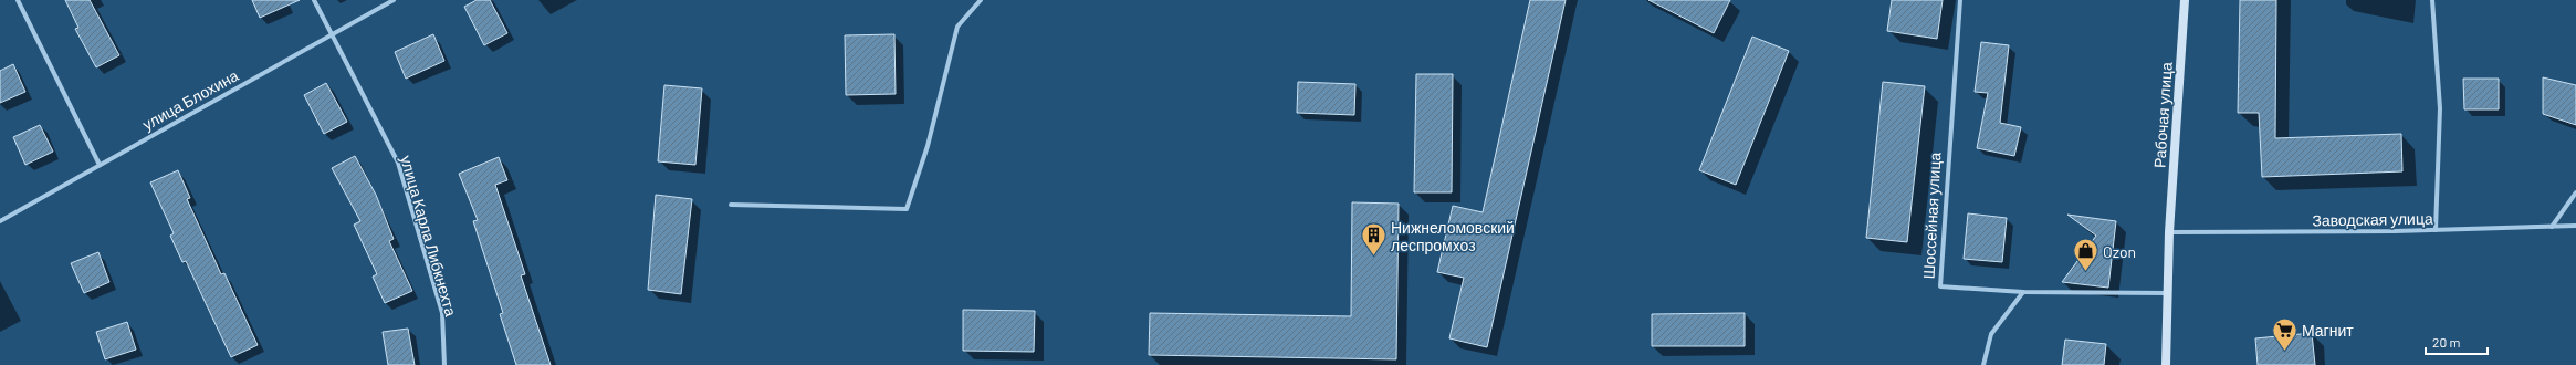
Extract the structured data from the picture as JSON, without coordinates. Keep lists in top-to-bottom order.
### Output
{
  "streets": {
    "main road": ["Рабочая улица"],
    "street": [
      "улица Блохина",
      "Шоссейная улица",
      "Заводская улица",
      "улица Карла Либкнехта"
    ]
  },
  "crossings": [
    ["улица Блохина", "улица Карла Либкнехта"],
    ["Рабочая улица", "Заводская улица"]
  ],
  "places": {
    "building": ["Нижнеломовский леспромхоз"],
    "shop": ["Ozon"],
    "supermarket": ["Магнит"]
  },
  "scale_bar": "20 m"
}
